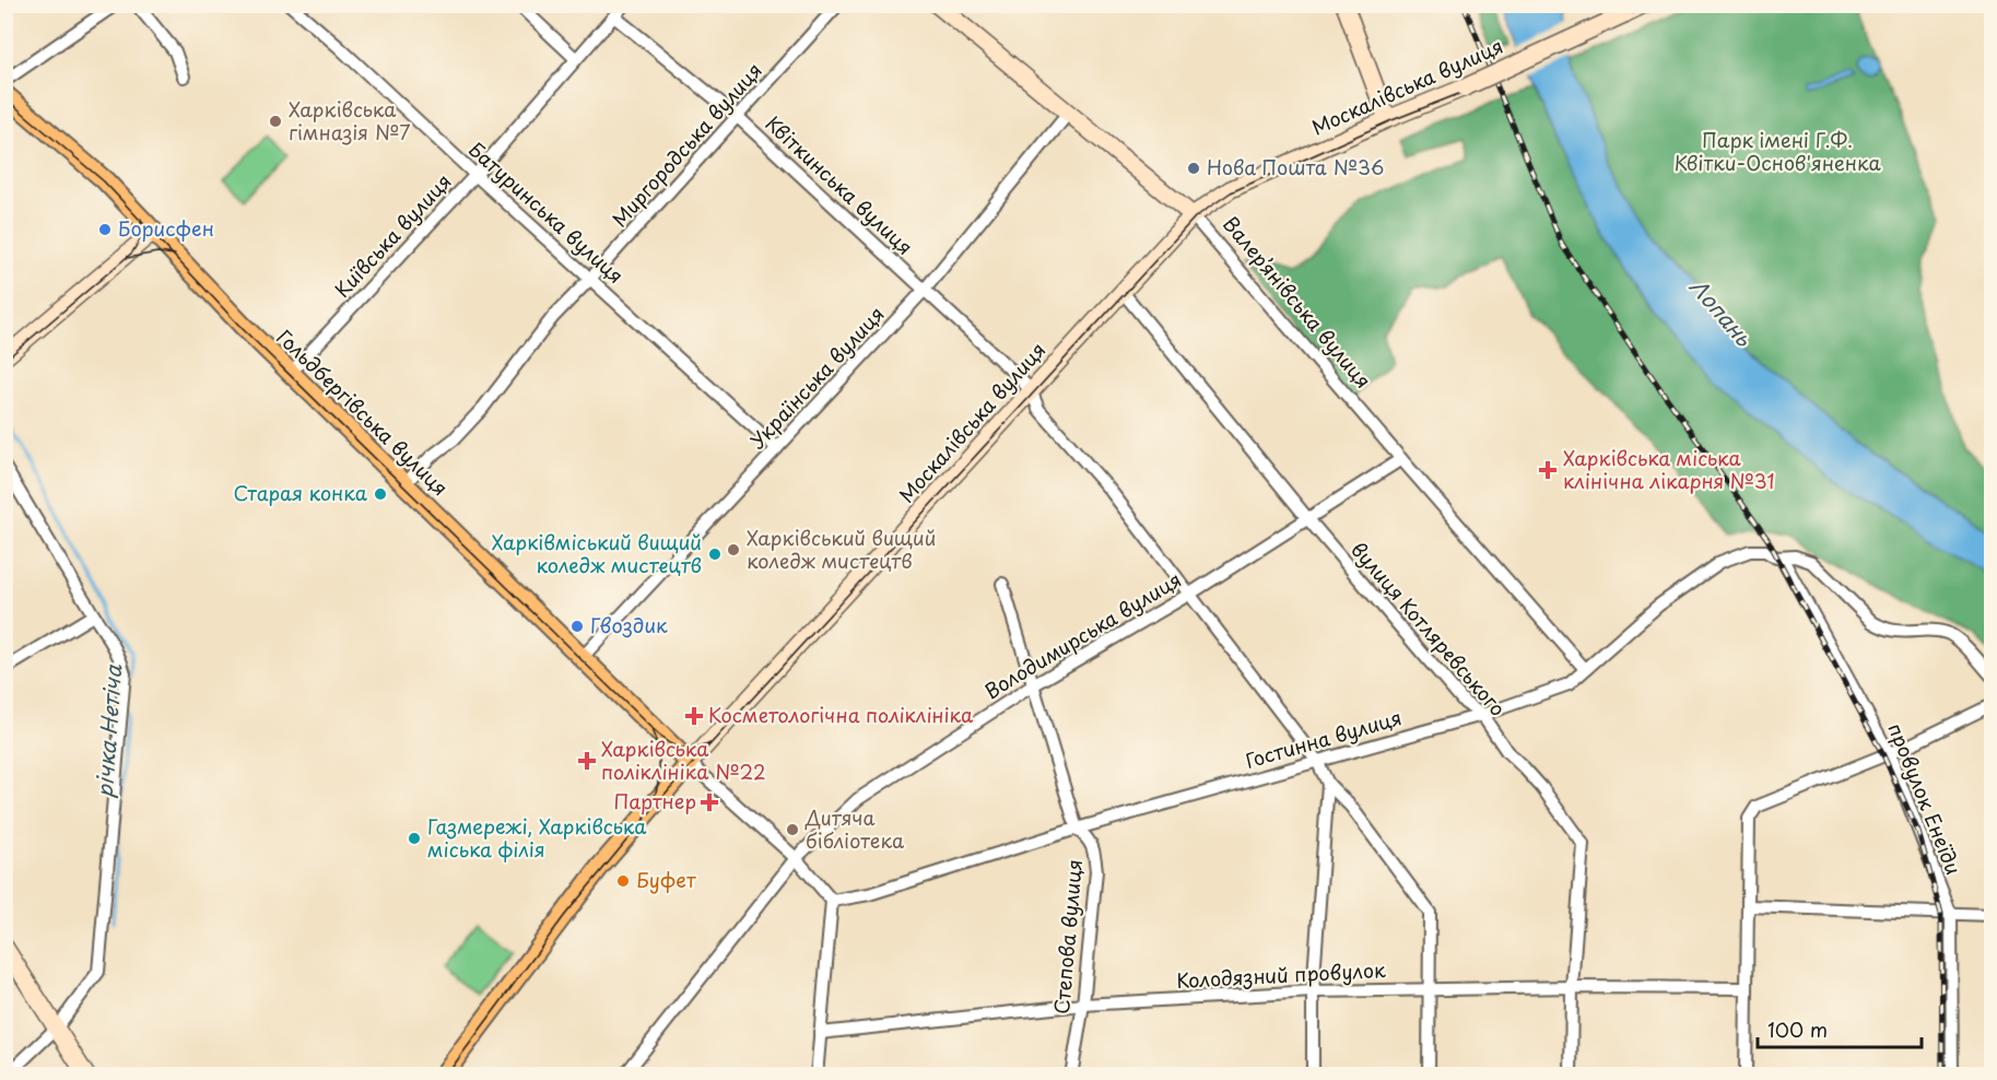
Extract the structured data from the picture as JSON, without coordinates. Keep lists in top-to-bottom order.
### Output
{
  "streets": {
    "main road": ["Москалівська вулиця", "Гольдбергівська вулиця"],
    "street": [
      "Миргородська вулиця",
      "Квіткинська вулиця",
      "Батуринська вулиця",
      "Київська вулиця",
      "Валер’янівська вулиця",
      "Українська вулиця",
      "вулиця Котляревського",
      "Володимирська вулиця",
      "Гостинна вулиця",
      "провулок Енеїди",
      "Степова вулиця",
      "Колодязний провулок"
    ]
  },
  "crossings": [
    ["Москалівська вулиця", "Квіткинська вулиця"],
    ["Москалівська вулиця", "Валер’янівська вулиця"],
    ["Москалівська вулиця", "Гольдбергівська вулиця"],
    ["Москалівська вулиця", "вулиця Котляревського"],
    ["Миргородська вулиця", "Квіткинська вулиця"],
    ["Миргородська вулиця", "Батуринська вулиця"],
    ["Миргородська вулиця", "Гольдбергівська вулиця"],
    ["Квіткинська вулиця", "Київська вулиця"],
    ["Квіткинська вулиця", "Українська вулиця"],
    ["Квіткинська вулиця", "Володимирська вулиця"],
    ["Квіткинська вулиця", "Гостинна вулиця"],
    ["Батуринська вулиця", "Київська вулиця"],
    ["Батуринська вулиця", "Українська вулиця"],
    ["Київська вулиця", "Гольдбергівська вулиця"],
    ["Валер’янівська вулиця", "Українська вулиця"],
    ["Валер’янівська вулиця", "Володимирська вулиця"],
    ["Валер’янівська вулиця", "Гостинна вулиця"],
    ["Українська вулиця", "Гольдбергівська вулиця"],
    ["вулиця Котляревського", "Володимирська вулиця"],
    ["вулиця Котляревського", "Гостинна вулиця"],
    ["вулиця Котляревського", "Колодязний провулок"],
    ["Володимирська вулиця", "Степова вулиця"],
    ["Гостинна вулиця", "провулок Енеїди"],
    ["Гостинна вулиця", "Степова вулиця"],
    ["Степова вулиця", "Колодязний провулок"]
  ],
  "water": ["Лопань", "річка Нетіча"],
  "parks": ["Парк імені Г.Ф. Квітки-Основ'яненка"],
  "places": {
    "other": [
      "Харківська гімназія №7",
      "Нова Пошта №36",
      "Борисфен",
      "Старая конка",
      "Харківський вищий коледж мистецтв",
      "Харківміський вищий коледж мистецтв",
      "Гвоздик",
      "Дитяча бібліотека",
      "Газмережі, Харківська міська філія",
      "Буфет"
    ],
    "health": [
      "Харківська міська клінічна лікарня №31",
      "Косметологічна поліклініка",
      "Харківська поліклініка №22",
      "Партнер"
    ]
  },
  "scale_bar": "100 m"
}
